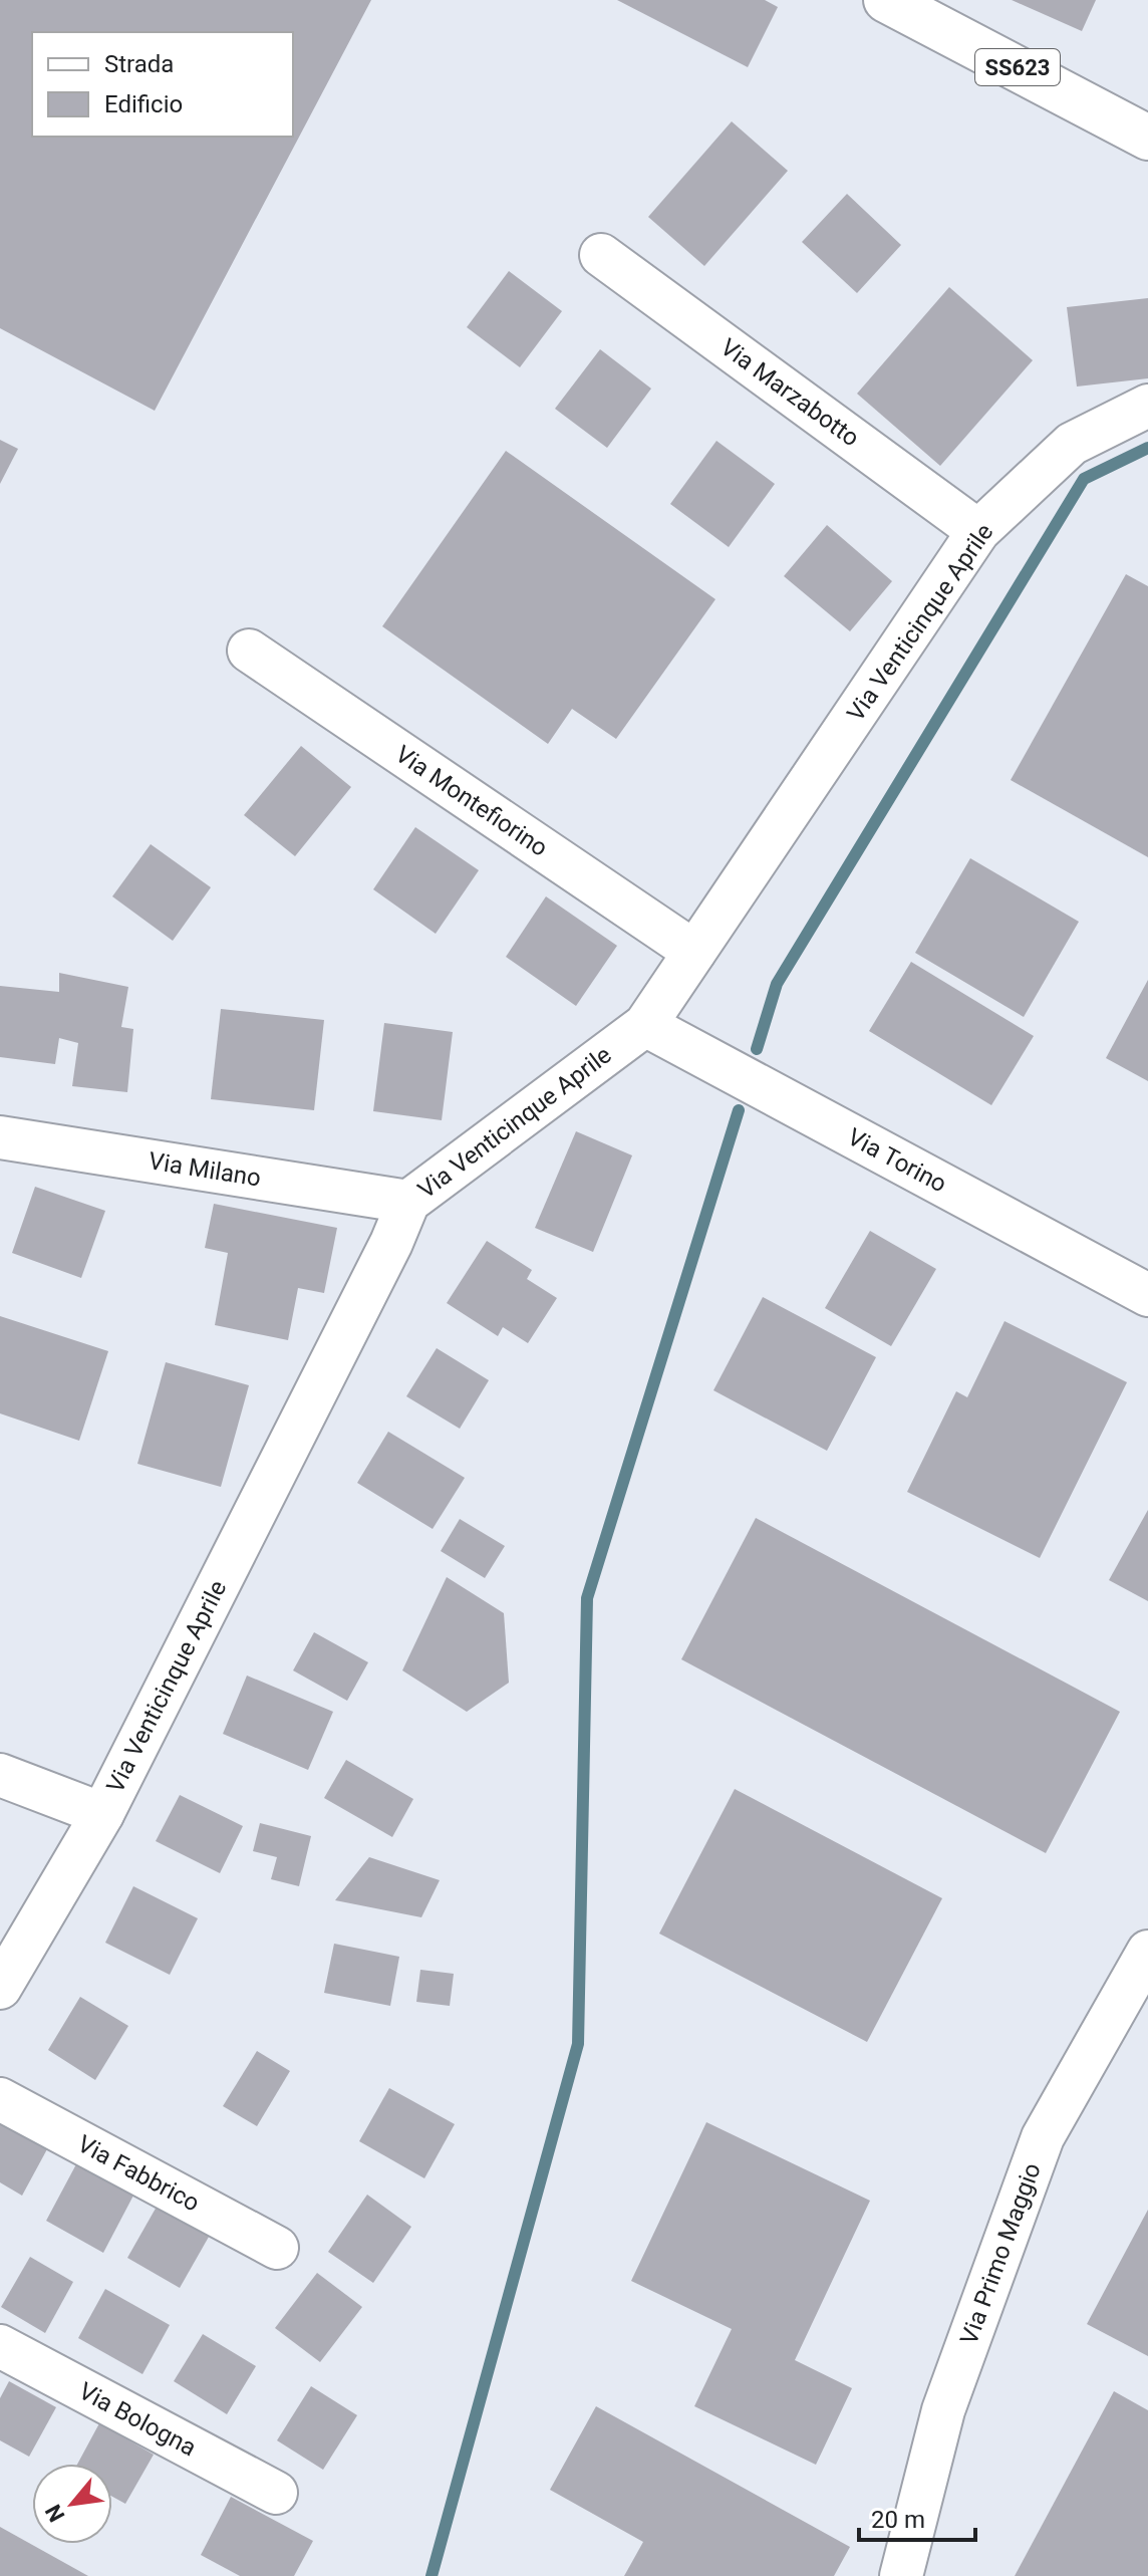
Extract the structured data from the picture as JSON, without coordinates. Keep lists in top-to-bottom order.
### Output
{
  "streets": {
    "main road": ["SS623"],
    "street": [
      "Via Marzabotto",
      "Via Venticinque Aprile",
      "Via Montefiorino",
      "Via Torino",
      "Via Milano",
      "Via Fabbrico",
      "Via Primo Maggio",
      "Via Bologna"
    ]
  },
  "crossings": [
    ["Via Marzabotto", "Via Venticinque Aprile"],
    ["Via Venticinque Aprile", "Via Montefiorino"],
    ["Via Venticinque Aprile", "Via Torino"],
    ["Via Venticinque Aprile", "Via Milano"]
  ],
  "legend": ["Strada", "Edificio"],
  "scale_bar": "20 m",
  "north": "bottom left"
}
